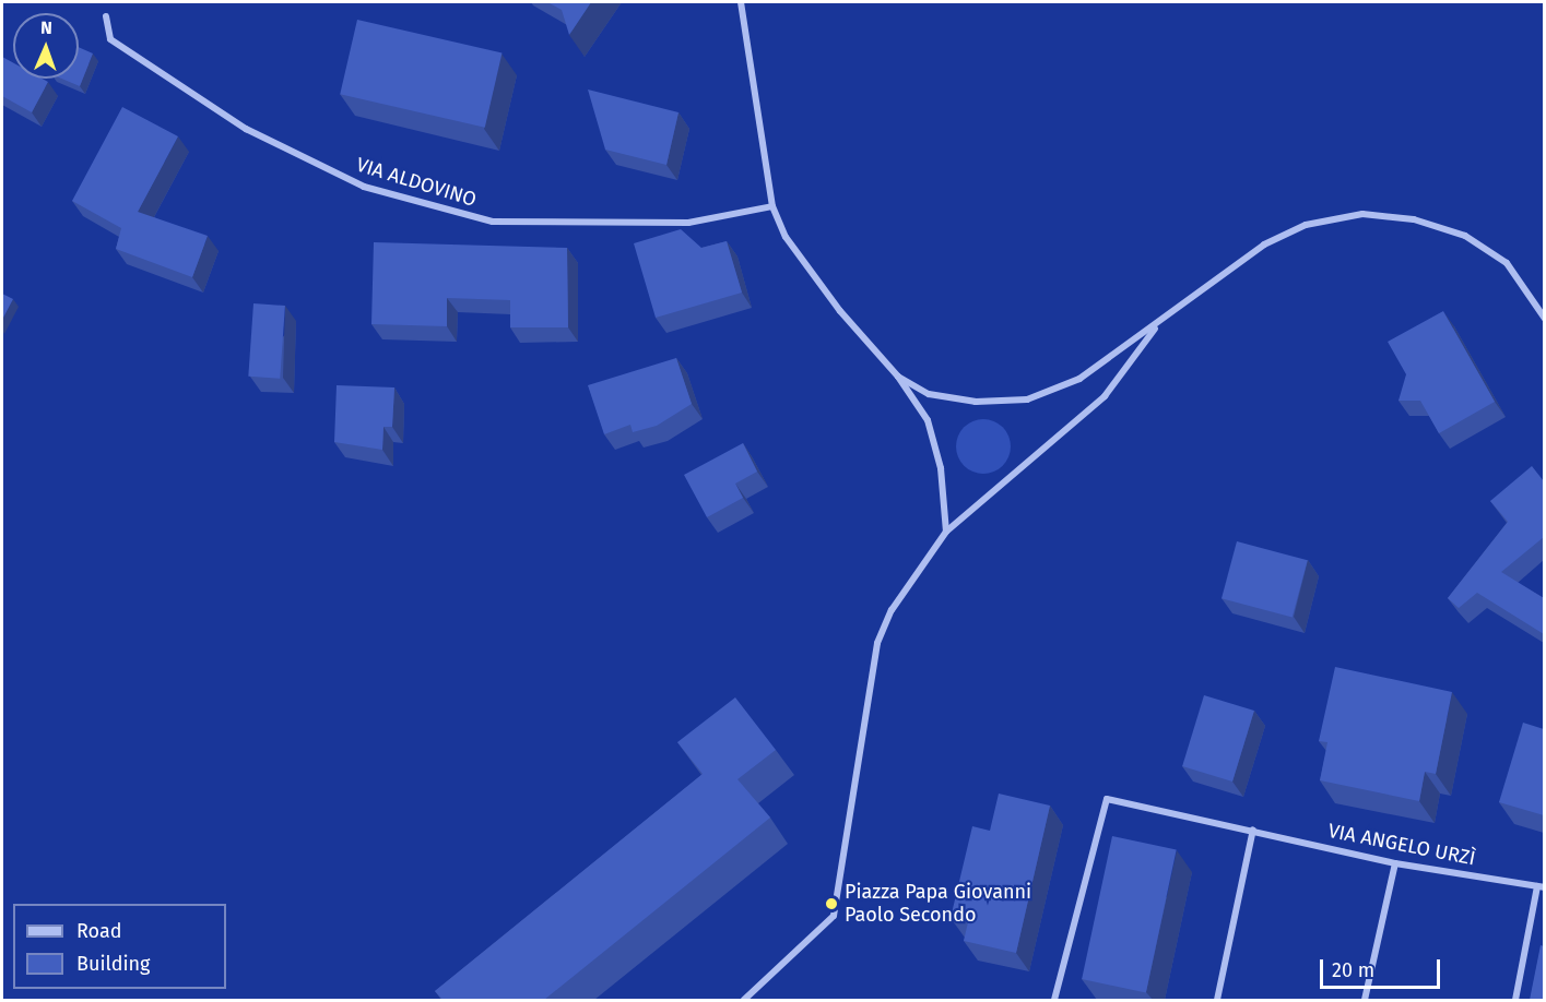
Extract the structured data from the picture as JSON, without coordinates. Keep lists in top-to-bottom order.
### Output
{
  "streets": {
    "street": ["VIA ALDOVINO", "VIA ANGELO URZÌ"]
  },
  "places": ["Piazza Papa Giovanni Paolo Secondo"],
  "legend": ["Road", "Building"],
  "scale_bar": "20 m",
  "north": "top"
}
